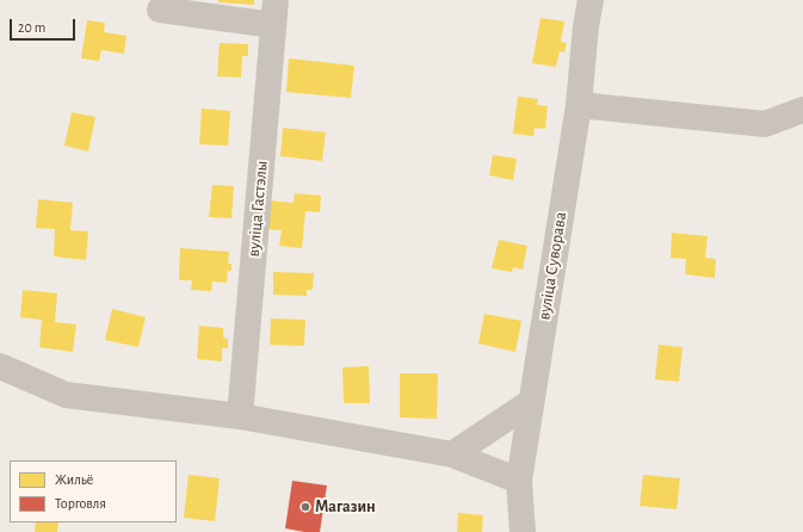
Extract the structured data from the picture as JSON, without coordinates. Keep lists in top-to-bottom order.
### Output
{
  "streets": {
    "street": ["вуліца Гастэлы", "вуліца Суворава"]
  },
  "places": ["Магазин"],
  "legend": ["Жильё", "Торговля"],
  "scale_bar": "20 m"
}
